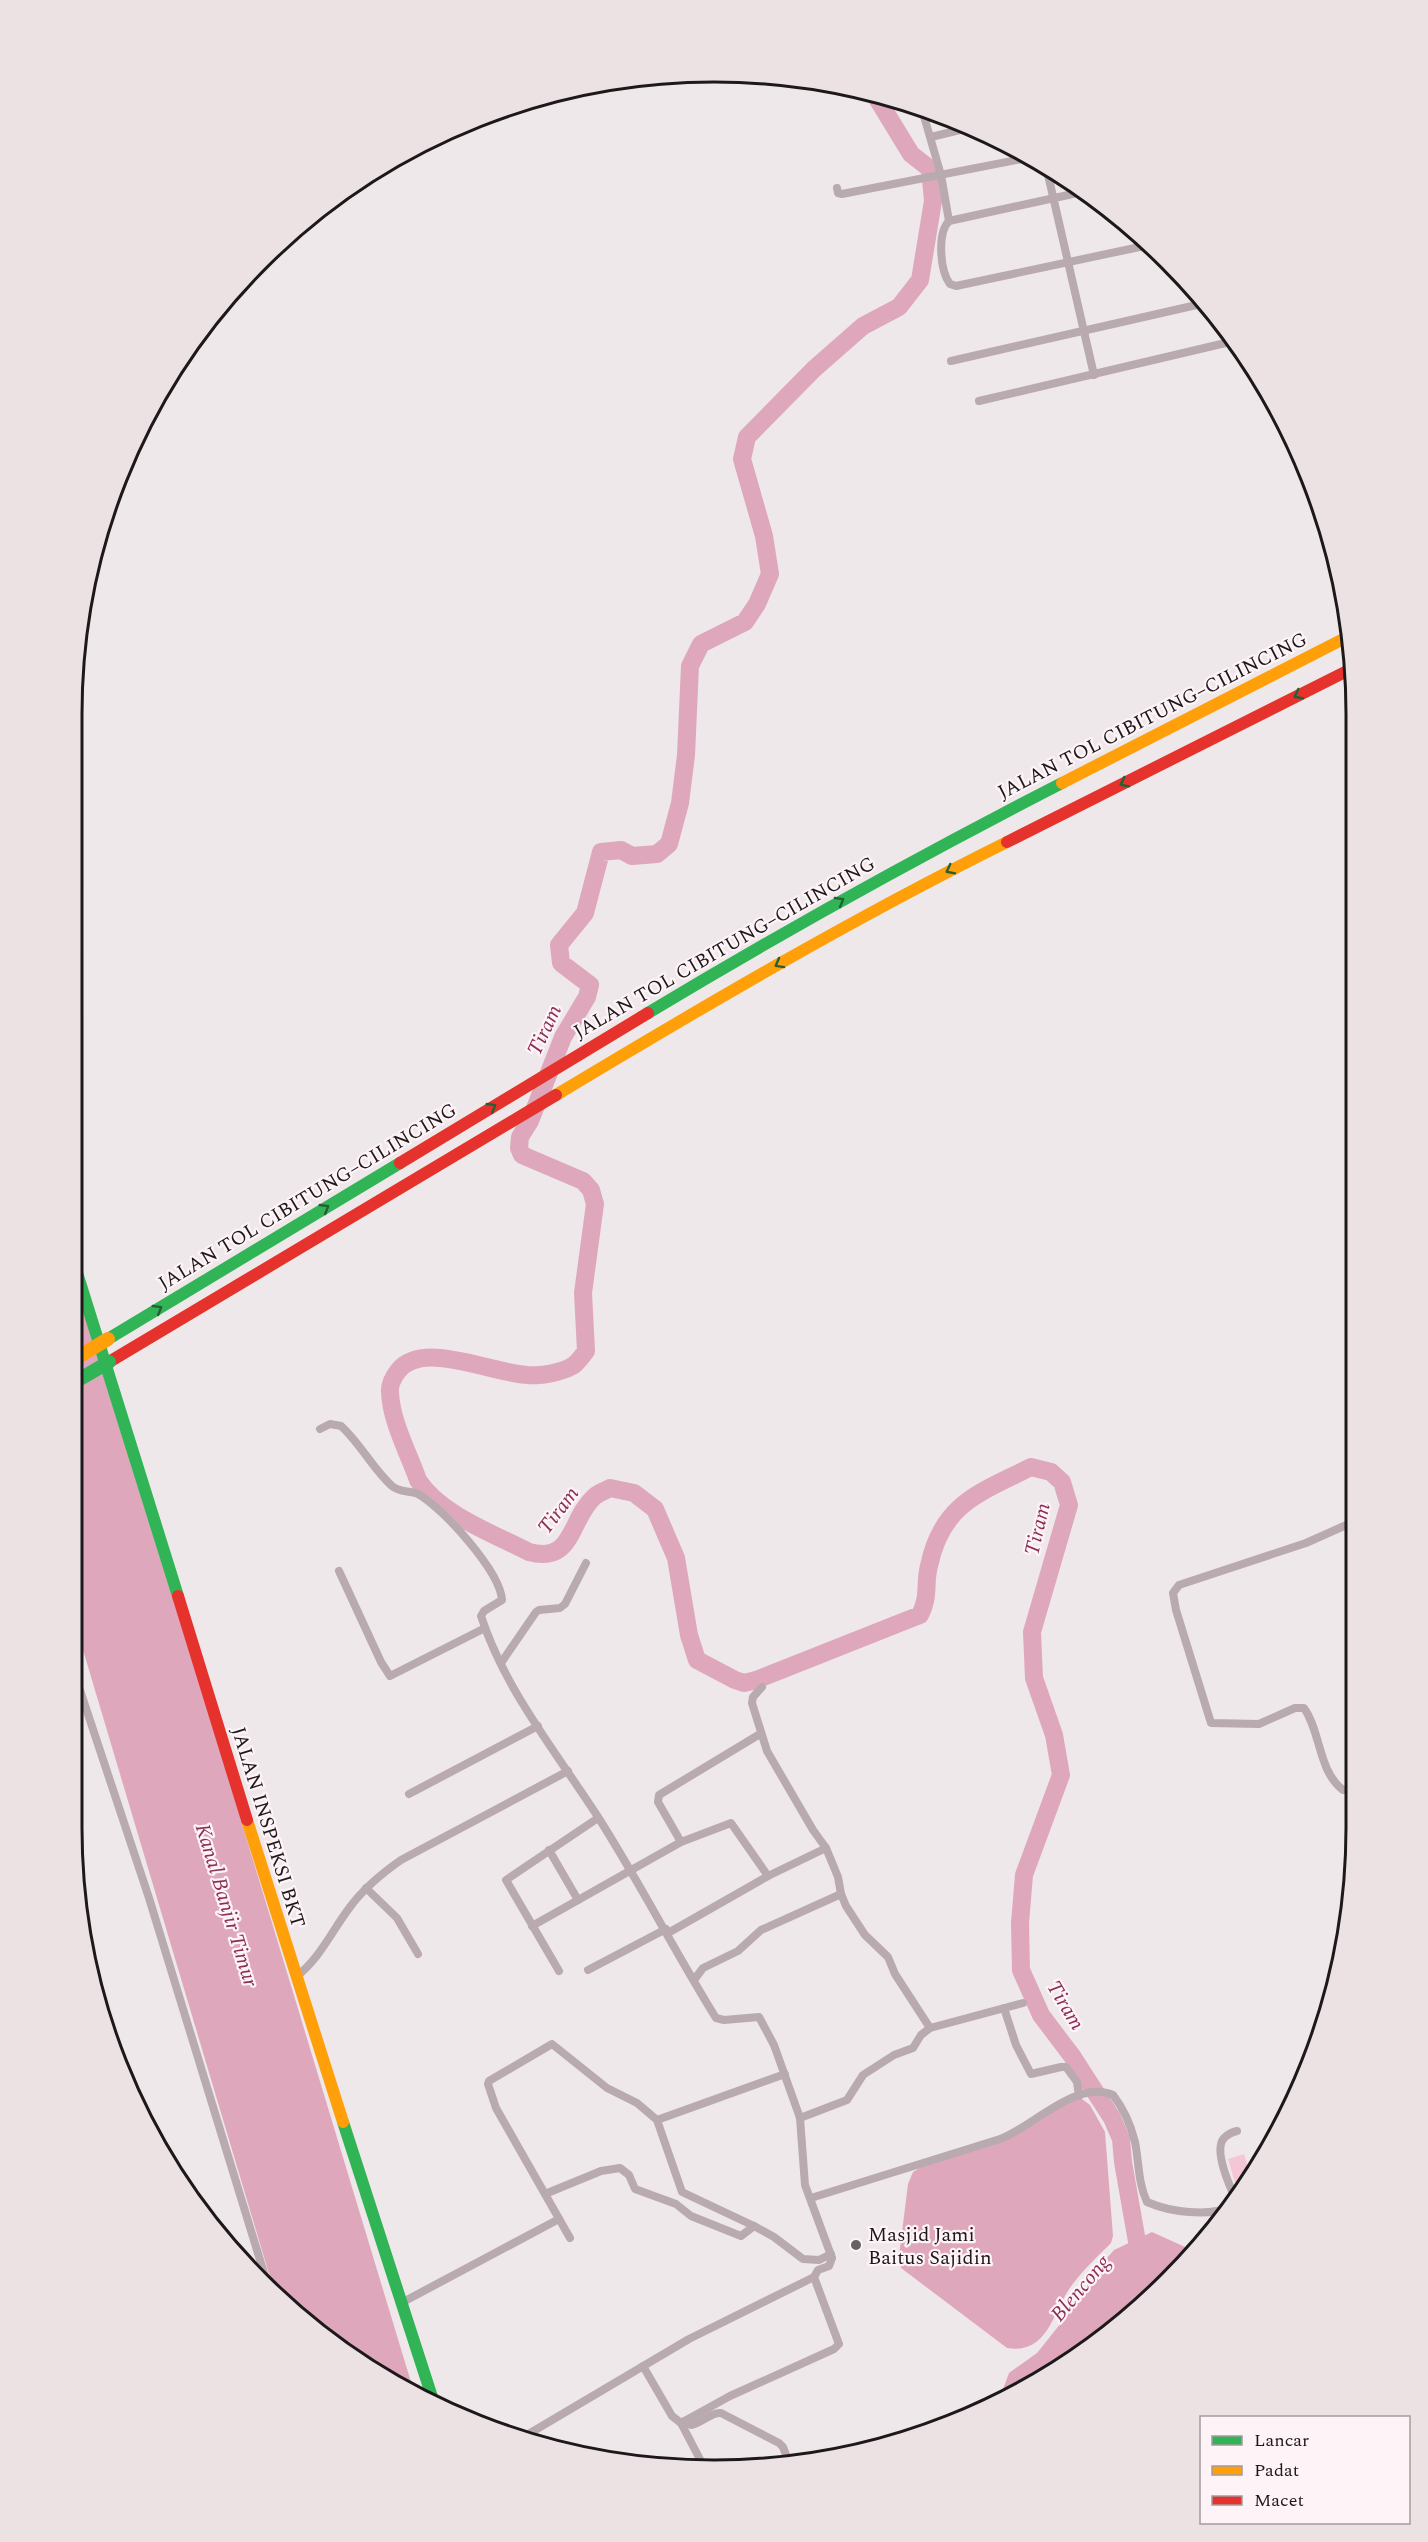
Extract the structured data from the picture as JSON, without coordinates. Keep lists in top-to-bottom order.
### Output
{
  "streets": {
    "main road": ["JALAN TOL CIBITUNG–CILINCING", "JALAN INSPEKSI BKT"]
  },
  "water": ["Tiram", "Kanal Banjir Timur", "Blencong"],
  "places": ["Masjid Jami Baitus Sajidin"],
  "legend": ["Lancar", "Padat", "Macet"]
}
